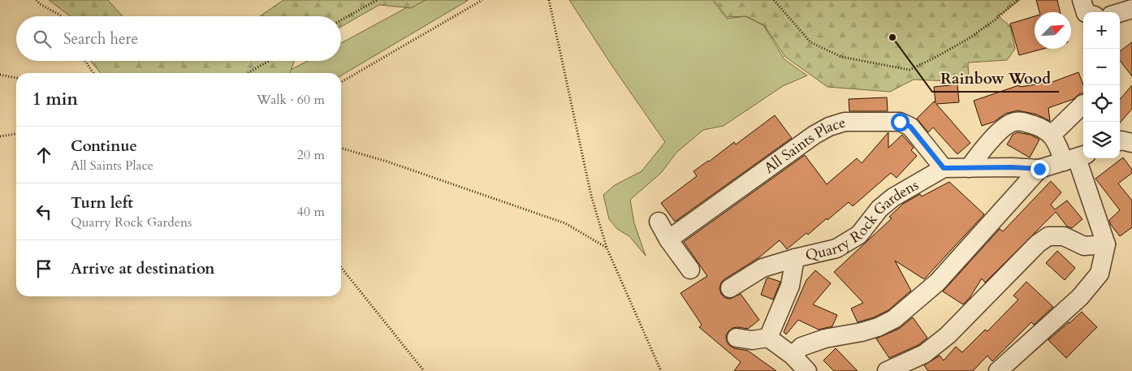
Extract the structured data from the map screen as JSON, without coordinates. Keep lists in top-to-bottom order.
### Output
{
  "streets": {
    "street": ["All Saints Place", "Quarry Rock Gardens"]
  },
  "crossings": [
    ["All Saints Place", "Quarry Rock Gardens"]
  ],
  "places": ["Rainbow Wood"],
  "north": "top right",
  "page": {
    "map_buttons": ["+", "−"],
    "search": "Search here",
    "heading": ["1 min", "Walk · 60 m"],
    "list": [
      ["Continue", "All Saints Place", "20 m"],
      ["Turn left", "Quarry Rock Gardens", "40 m"],
      "Arrive at destination"
    ]
  }
}
